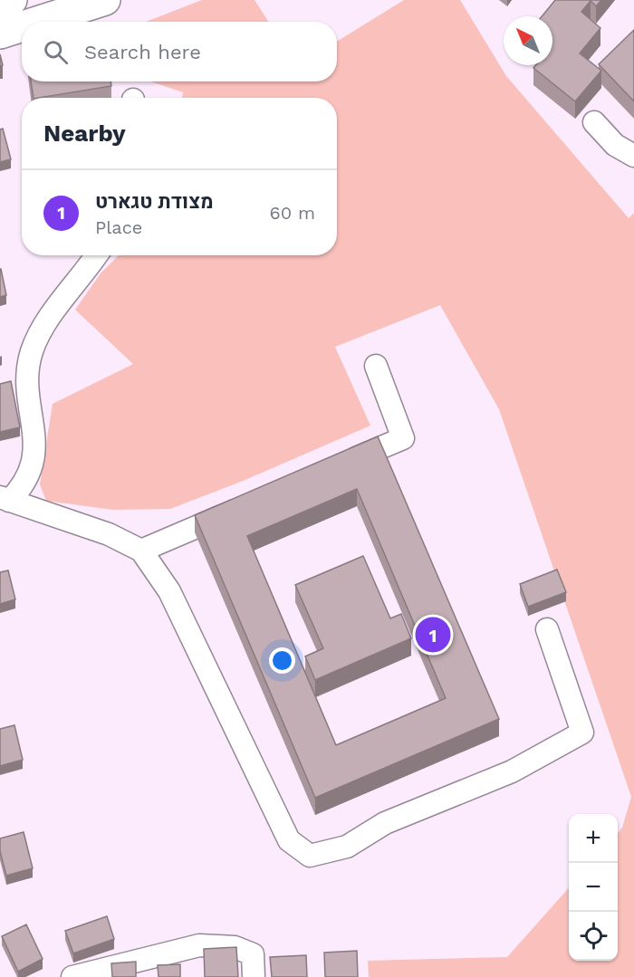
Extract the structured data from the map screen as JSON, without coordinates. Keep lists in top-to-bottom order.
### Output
{
  "north": "top left",
  "page": {
    "search": "Search here",
    "heading": "Nearby",
    "list": [
      {
        "mark": "1",
        "name": "מצודת טגארט",
        "note": "Place",
        "value": "60 m"
      }
    ],
    "pins": "1",
    "map_buttons": ["+", "−"]
  }
}
